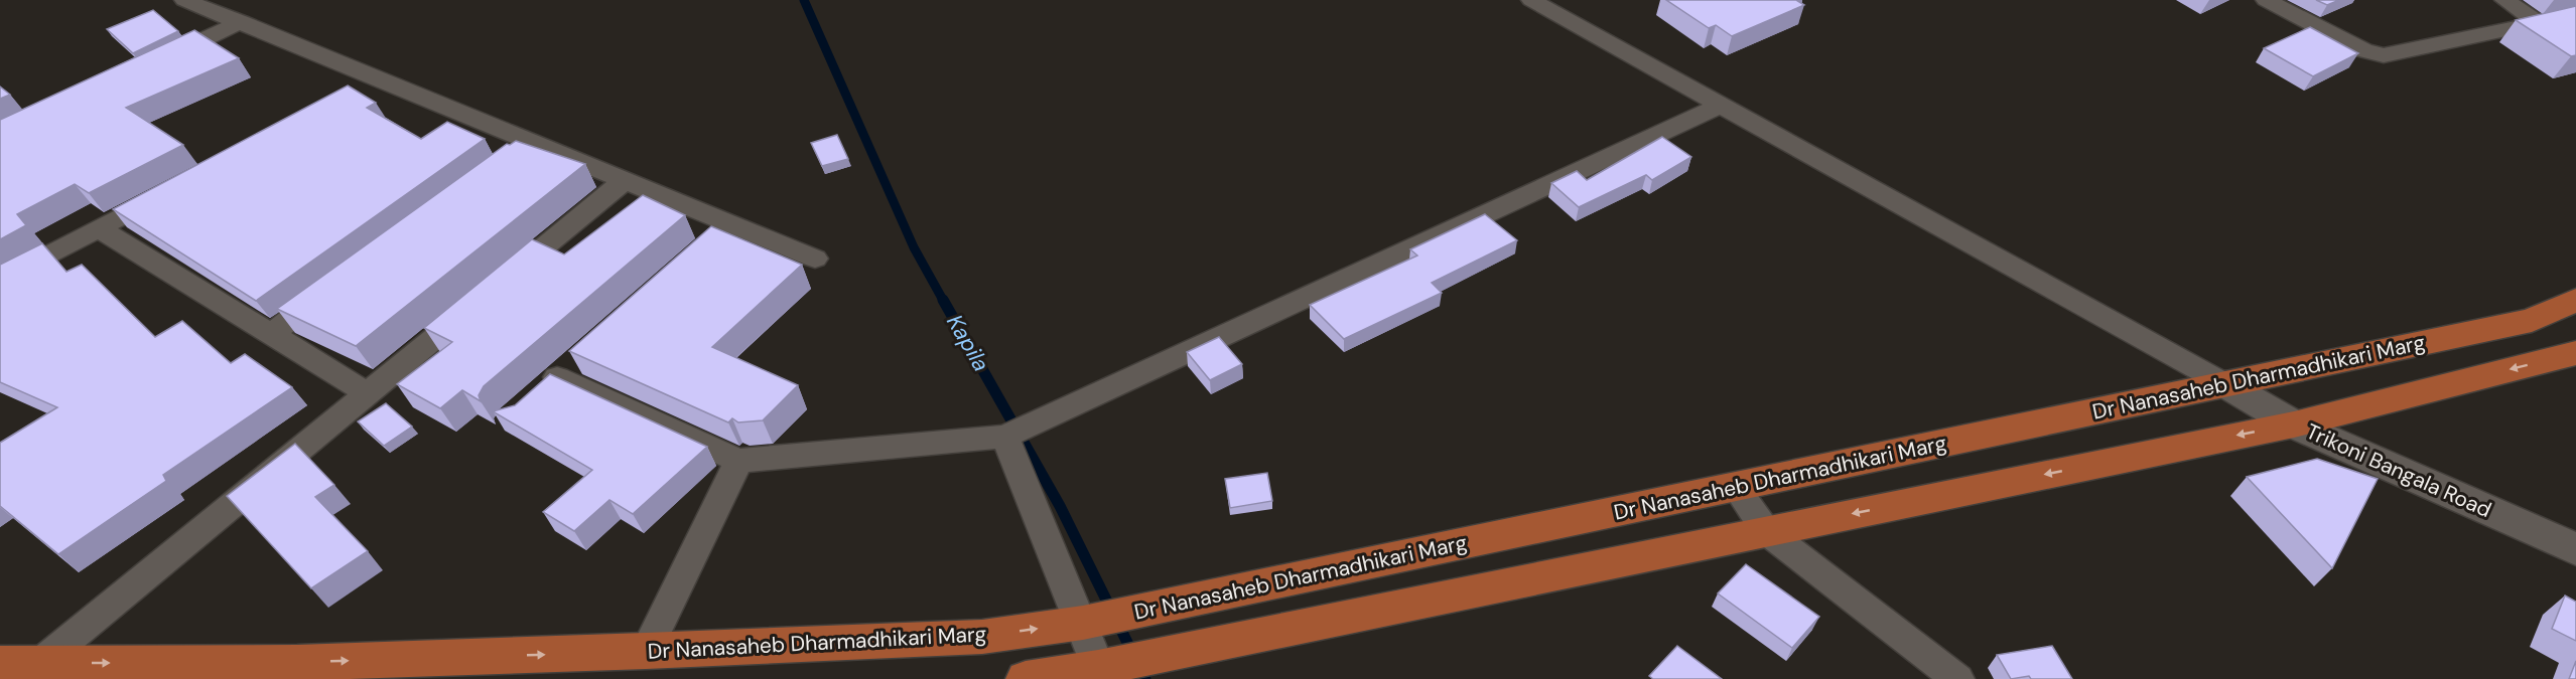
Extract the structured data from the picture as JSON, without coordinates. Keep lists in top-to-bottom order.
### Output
{
  "streets": {
    "main road": ["Dr Nanasaheb Dharmadhikari Marg"],
    "street": ["Trikoni Bangala Road"]
  },
  "crossings": [
    ["Dr Nanasaheb Dharmadhikari Marg", "Trikoni Bangala Road"]
  ],
  "one_way": ["Dr Nanasaheb Dharmadhikari Marg"],
  "water": ["Kapila"]
}
